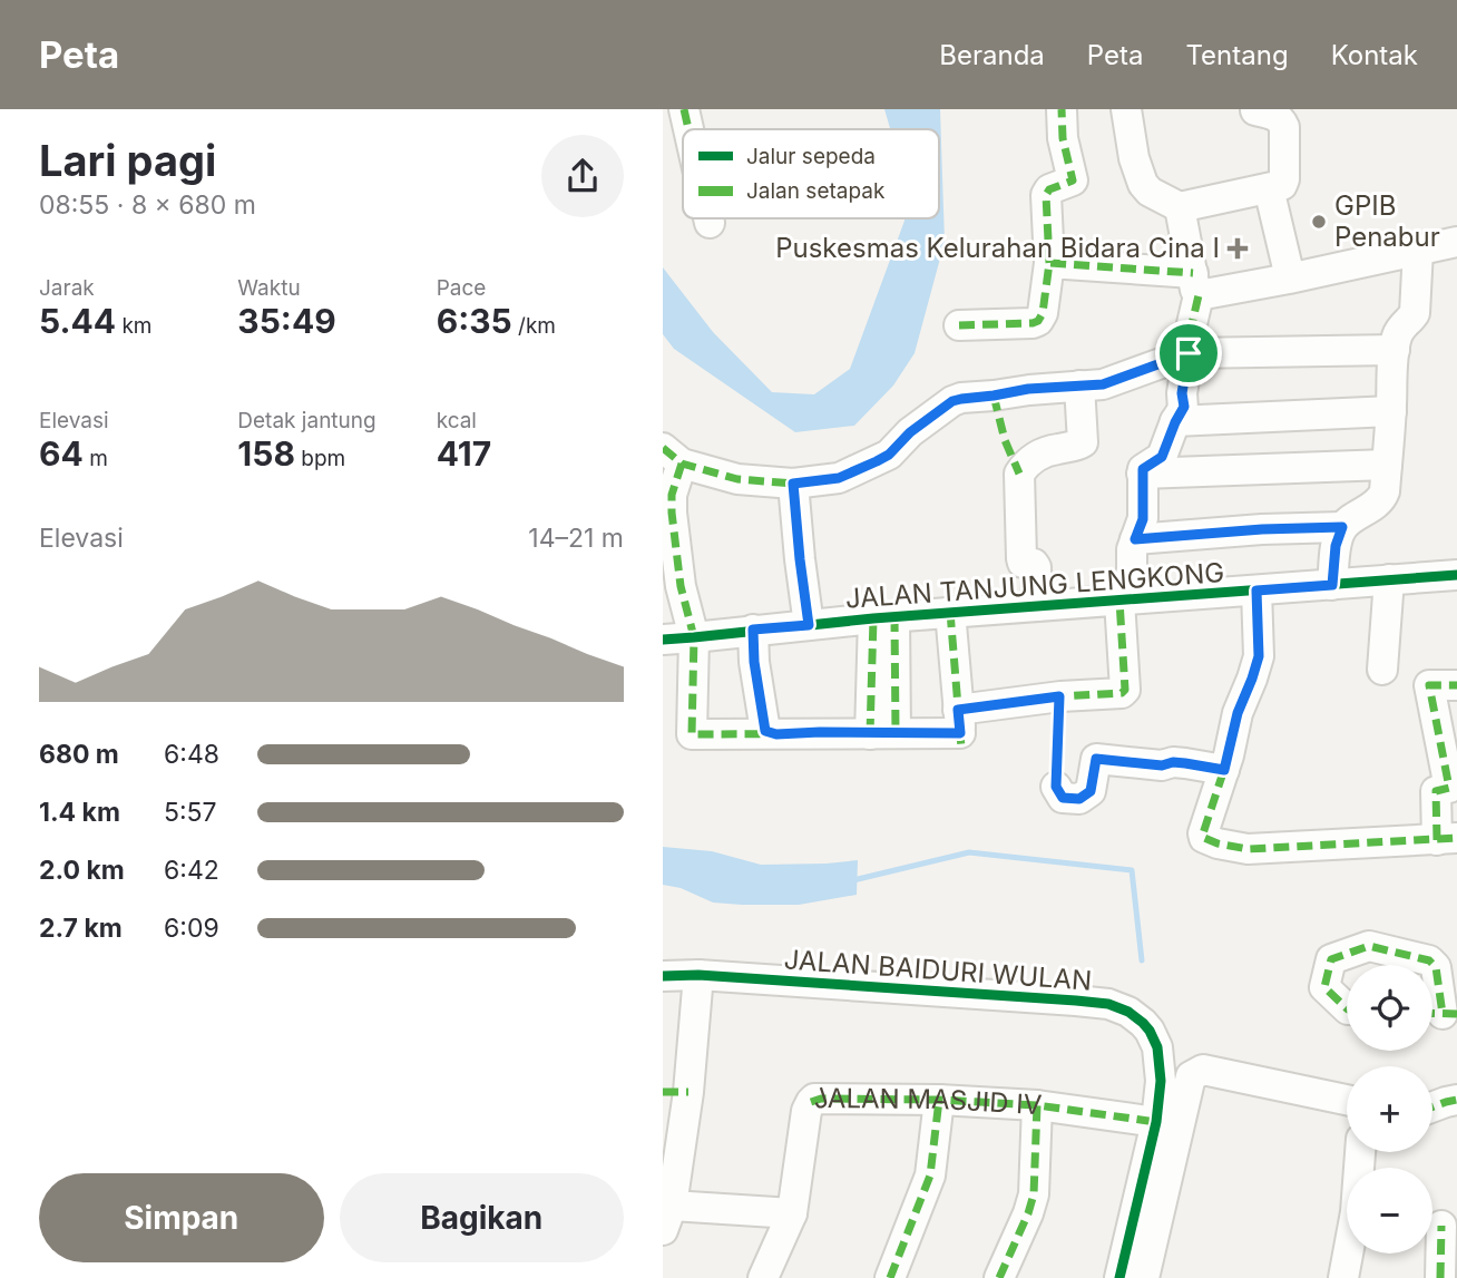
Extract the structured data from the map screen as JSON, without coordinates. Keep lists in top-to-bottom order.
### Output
{
  "streets": {
    "street": ["JALAN TANJUNG LENGKONG", "JALAN BAIDURI WULAN", "JALAN MASJID IV"]
  },
  "crossings": [
    ["JALAN BAIDURI WULAN", "JALAN MASJID IV"]
  ],
  "places": {
    "other": ["GPIB Penabur"],
    "health": ["Puskesmas Kelurahan Bidara Cina I"]
  },
  "legend": ["Jalur sepeda", "Jalan setapak"],
  "page": {
    "header": "Peta",
    "nav": [
      "Beranda",
      "Peta",
      "Tentang",
      "Kontak"
    ],
    "heading": ["Lari pagi", "08:55 · 8 × 680 m"],
    "stats": [
      ["Jarak", "5.44 km"],
      ["Waktu", "35:49"],
      ["Pace", "6:35 /km"],
      ["Elevasi", "64 m"],
      ["Detak jantung", "158 bpm"],
      ["kcal", "417"]
    ],
    "chart": ["Elevasi", "14–21 m"],
    "list": [
      {
        "name": "680 m",
        "note": "6:48"
      },
      {
        "name": "1.4 km",
        "note": "5:57"
      },
      {
        "name": "2.0 km",
        "note": "6:42"
      },
      {
        "name": "2.7 km",
        "note": "6:09"
      }
    ],
    "map_buttons": ["+", "−"],
    "buttons": ["Simpan", "Bagikan"]
  }
}
